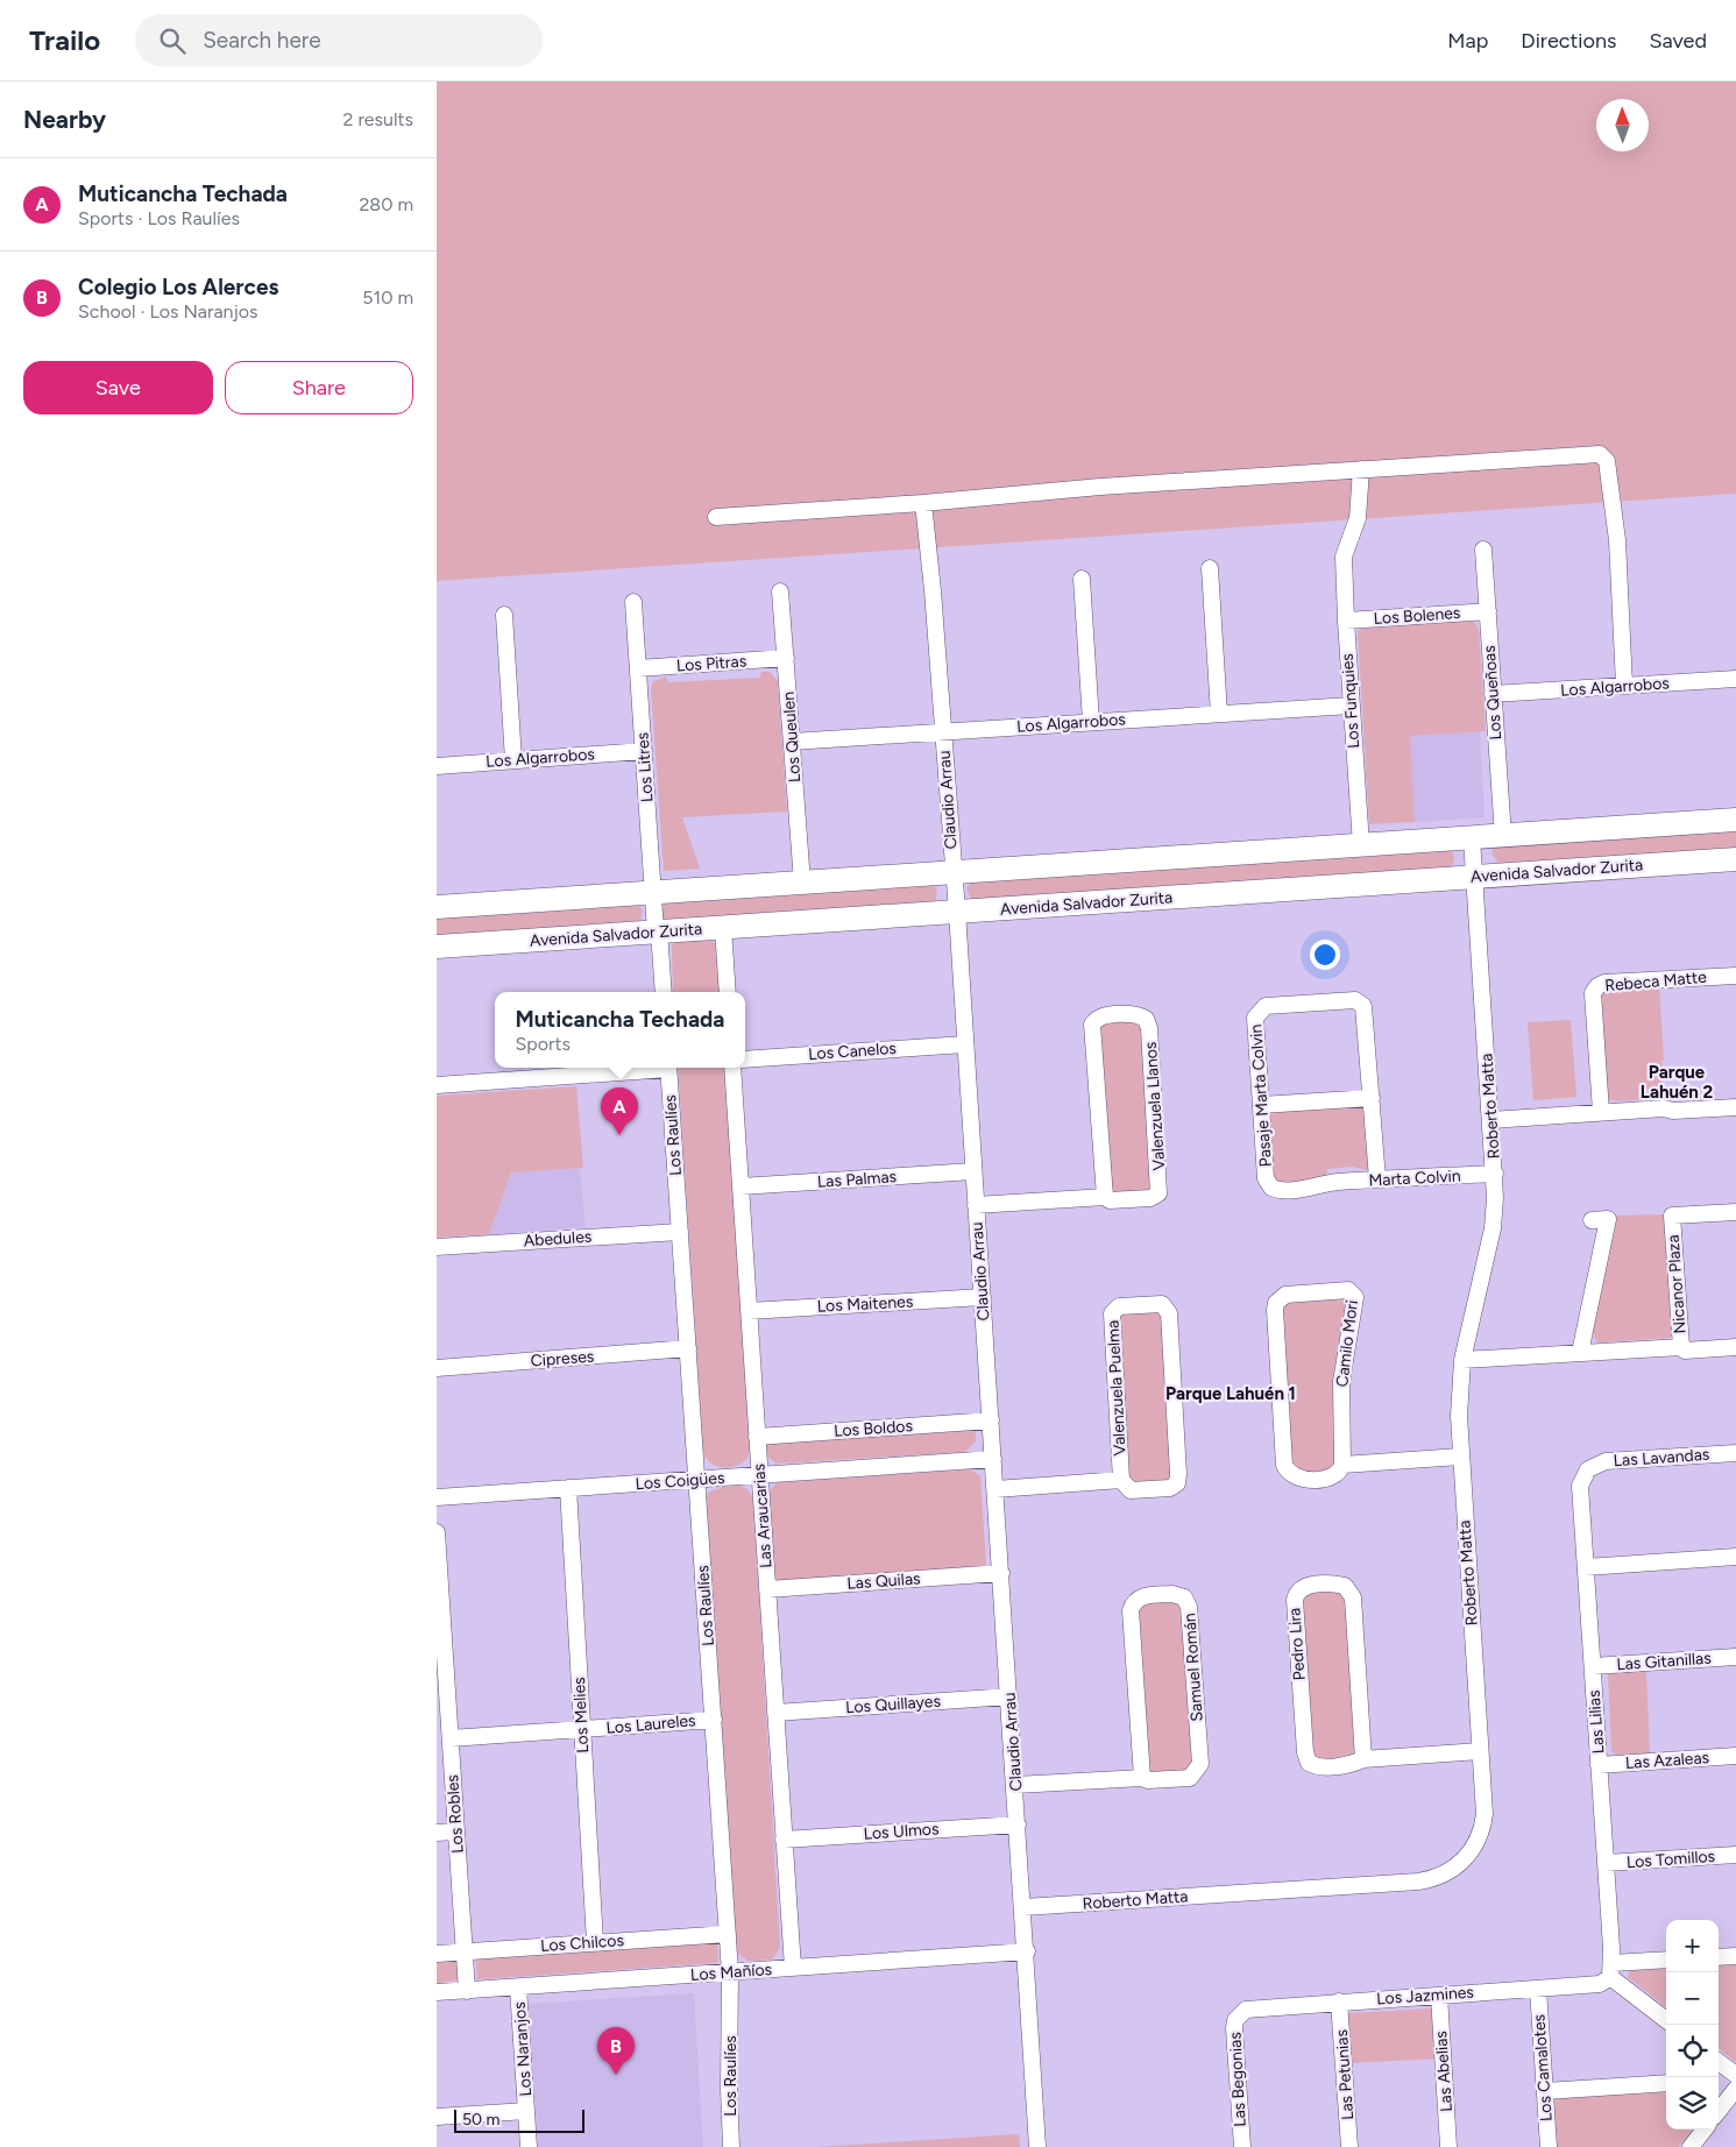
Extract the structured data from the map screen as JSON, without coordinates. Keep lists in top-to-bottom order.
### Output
{
  "streets": {
    "main road": ["Avenida Salvador Zurita"],
    "street": [
      "Los Bolenes",
      "Los Pitras",
      "Los Algarrobos",
      "Los Queñoas",
      "Los Funquies",
      "Los Queulen",
      "Los Litres",
      "Claudio Arrau",
      "Rebeca Matte",
      "Los Canelos",
      "Pasaje Marta Colvin",
      "Valenzuela Llanos",
      "Roberto Matta",
      "Los Raulíes",
      "Marta Colvin",
      "Las Palmas",
      "Abedules",
      "Nicanor Plaza",
      "Los Maitenes",
      "Camilo Mori",
      "Cipreses",
      "Valenzuela Puelma",
      "Los Boldos",
      "Las Lavandas",
      "Los Coigües",
      "Las Araucarias",
      "Las Quilas",
      "Pedro Lira",
      "Las Gitanillas",
      "Samuel Román",
      "Los Quillayes",
      "Los Melies",
      "Las Lilias",
      "Los Laureles",
      "Las Azaleas",
      "Los Robles",
      "Los Ulmos",
      "Los Tomillos",
      "Los Chilcos",
      "Los Mañíos",
      "Los Jazmines",
      "Los Naranjos",
      "Los Camalotes",
      "Las Abelias",
      "Las Petunias",
      "Las Begonias"
    ]
  },
  "crossings": [
    ["Los Bolenes", "Los Queñoas"],
    ["Los Bolenes", "Los Funquies"],
    ["Los Pitras", "Los Queulen"],
    ["Los Pitras", "Los Litres"],
    ["Los Algarrobos", "Los Queñoas"],
    ["Los Algarrobos", "Los Funquies"],
    ["Los Algarrobos", "Los Queulen"],
    ["Los Algarrobos", "Los Litres"],
    ["Los Algarrobos", "Claudio Arrau"],
    ["Los Litres", "Avenida Salvador Zurita"],
    ["Claudio Arrau", "Avenida Salvador Zurita"],
    ["Claudio Arrau", "Los Canelos"],
    ["Claudio Arrau", "Valenzuela Llanos"],
    ["Claudio Arrau", "Roberto Matta"],
    ["Claudio Arrau", "Las Palmas"],
    ["Claudio Arrau", "Los Maitenes"],
    ["Claudio Arrau", "Valenzuela Puelma"],
    ["Claudio Arrau", "Los Boldos"],
    ["Claudio Arrau", "Los Coigües"],
    ["Claudio Arrau", "Las Quilas"],
    ["Claudio Arrau", "Samuel Román"],
    ["Claudio Arrau", "Los Quillayes"],
    ["Claudio Arrau", "Los Ulmos"],
    ["Claudio Arrau", "Los Mañíos"],
    ["Avenida Salvador Zurita", "Roberto Matta"],
    ["Pasaje Marta Colvin", "Marta Colvin"],
    ["Roberto Matta", "Marta Colvin"],
    ["Roberto Matta", "Camilo Mori"],
    ["Roberto Matta", "Pedro Lira"],
    ["Los Raulíes", "Abedules"],
    ["Los Raulíes", "Cipreses"],
    ["Los Raulíes", "Los Coigües"],
    ["Los Raulíes", "Los Laureles"],
    ["Los Raulíes", "Los Chilcos"],
    ["Los Raulíes", "Los Mañíos"],
    ["Las Palmas", "Las Araucarias"],
    ["Los Maitenes", "Las Araucarias"],
    ["Los Boldos", "Las Araucarias"],
    ["Las Lavandas", "Las Lilias"],
    ["Los Coigües", "Las Araucarias"],
    ["Los Coigües", "Los Melies"],
    ["Las Araucarias", "Las Quilas"],
    ["Las Araucarias", "Los Quillayes"],
    ["Las Araucarias", "Los Ulmos"],
    ["Las Araucarias", "Los Mañíos"],
    ["Las Gitanillas", "Las Lilias"],
    ["Los Melies", "Los Laureles"],
    ["Los Melies", "Los Chilcos"],
    ["Las Lilias", "Las Azaleas"],
    ["Las Lilias", "Los Tomillos"],
    ["Las Lilias", "Los Jazmines"],
    ["Los Laureles", "Los Robles"],
    ["Los Robles", "Los Chilcos"],
    ["Los Robles", "Los Mañíos"],
    ["Los Mañíos", "Los Naranjos"],
    ["Los Jazmines", "Los Camalotes"],
    ["Los Jazmines", "Las Abelias"],
    ["Los Jazmines", "Las Petunias"],
    ["Los Jazmines", "Las Begonias"]
  ],
  "districts": ["Parque Lahuén 2", "Parque Lahuén 1"],
  "scale_bar": "50 m",
  "north": "top",
  "page": {
    "header": "Trailo",
    "search": "Search here",
    "nav": ["Map", "Directions", "Saved"],
    "heading": ["Nearby", "2 results"],
    "list": [
      {
        "mark": "A",
        "name": "Muticancha Techada",
        "note": "Sports · Los Raulíes",
        "value": "280 m"
      },
      {
        "mark": "B",
        "name": "Colegio Los Alerces",
        "note": "School · Los Naranjos",
        "value": "510 m"
      }
    ],
    "buttons": ["Save", "Share"],
    "popup": ["Muticancha Techada", "Sports"],
    "pins": ["A", "B"],
    "map_buttons": ["+", "−"],
    "scale": "50 m"
  }
}
